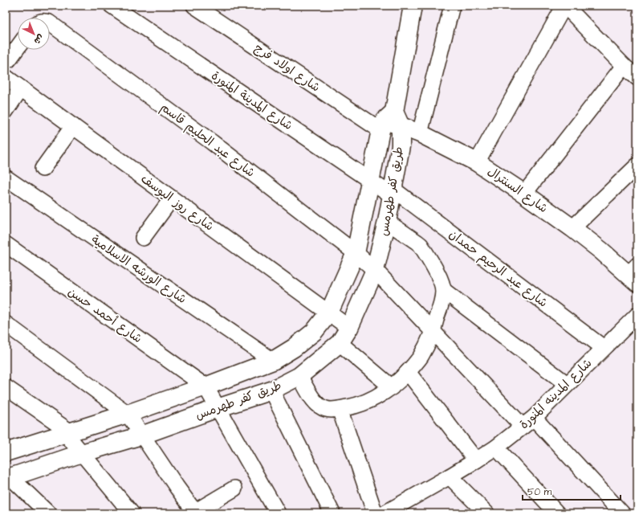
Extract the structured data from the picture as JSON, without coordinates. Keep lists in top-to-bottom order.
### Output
{
  "streets": {
    "street": [
      "شارع اولاد فرج",
      "شارع المدينة المنورة",
      "شارع عبد الحليم قاسم",
      "شارع السنترال",
      "طريق كفر طهرمس",
      "شارع روز اليوسف",
      "شارع عبد الرحيم حمدان",
      "شارع الورشه الاسلامية",
      "شارع أحمد حسن",
      "شارع المدينه المنورة"
    ]
  },
  "crossings": [
    ["شارع اولاد فرج", "شارع السنترال"],
    ["شارع اولاد فرج", "طريق كفر طهرمس"],
    ["شارع المدينة المنورة", "طريق كفر طهرمس"],
    ["شارع المدينة المنورة", "شارع عبد الرحيم حمدان"],
    ["شارع عبد الحليم قاسم", "طريق كفر طهرمس"],
    ["شارع عبد الحليم قاسم", "شارع المدينه المنورة"],
    ["شارع السنترال", "طريق كفر طهرمس"],
    ["طريق كفر طهرمس", "شارع روز اليوسف"],
    ["طريق كفر طهرمس", "شارع عبد الرحيم حمدان"],
    ["طريق كفر طهرمس", "شارع الورشه الاسلامية"],
    ["طريق كفر طهرمس", "شارع أحمد حسن"],
    ["شارع عبد الرحيم حمدان", "شارع المدينه المنورة"]
  ],
  "scale_bar": "50 m",
  "north": "bottom right"
}
